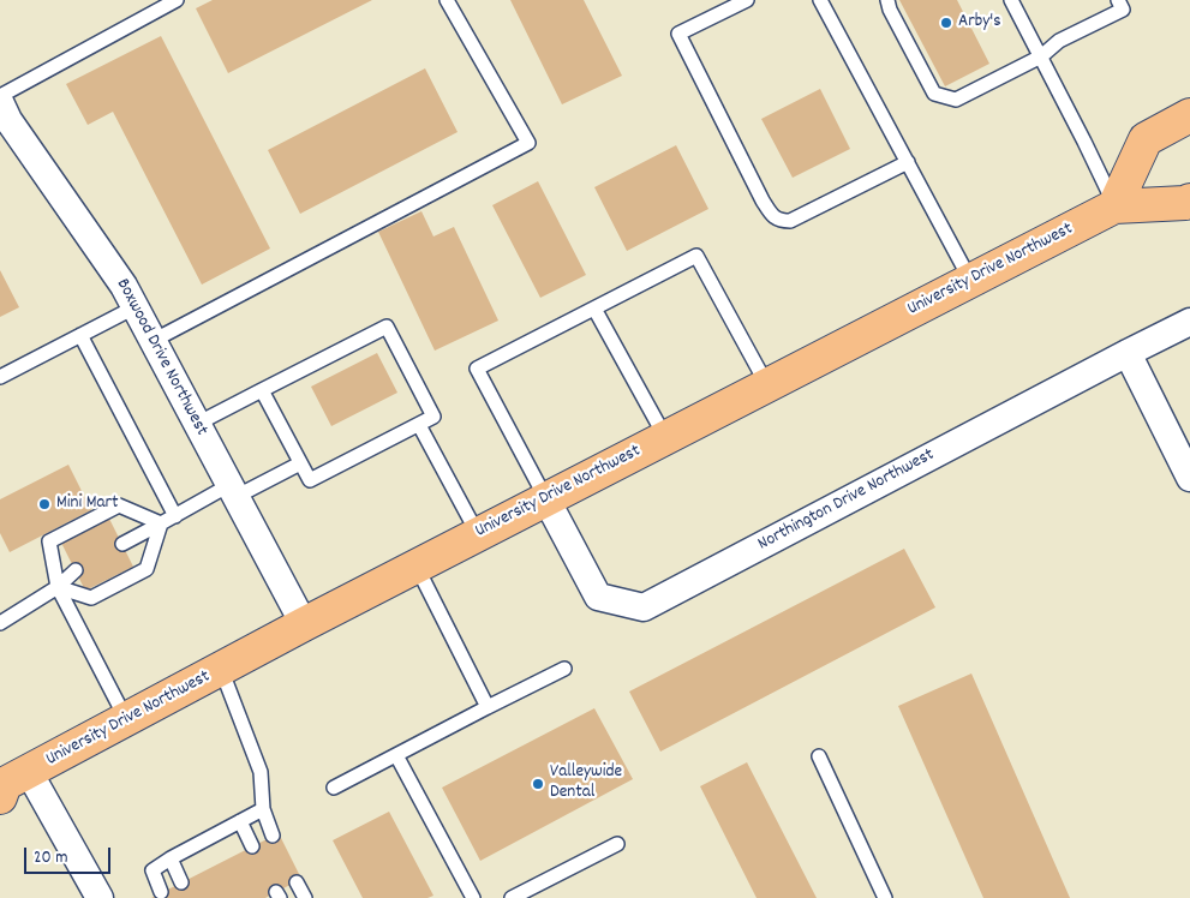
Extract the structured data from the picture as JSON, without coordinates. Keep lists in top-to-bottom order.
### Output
{
  "streets": {
    "highway": ["University Drive Northwest"],
    "street": ["Boxwood Drive Northwest", "Northington Drive Northwest"]
  },
  "crossings": [
    ["University Drive Northwest", "Boxwood Drive Northwest"],
    ["University Drive Northwest", "Northington Drive Northwest"]
  ],
  "places": ["Arby's", "Mini Mart", "Valleywide Dental"],
  "scale_bar": "20 m"
}
